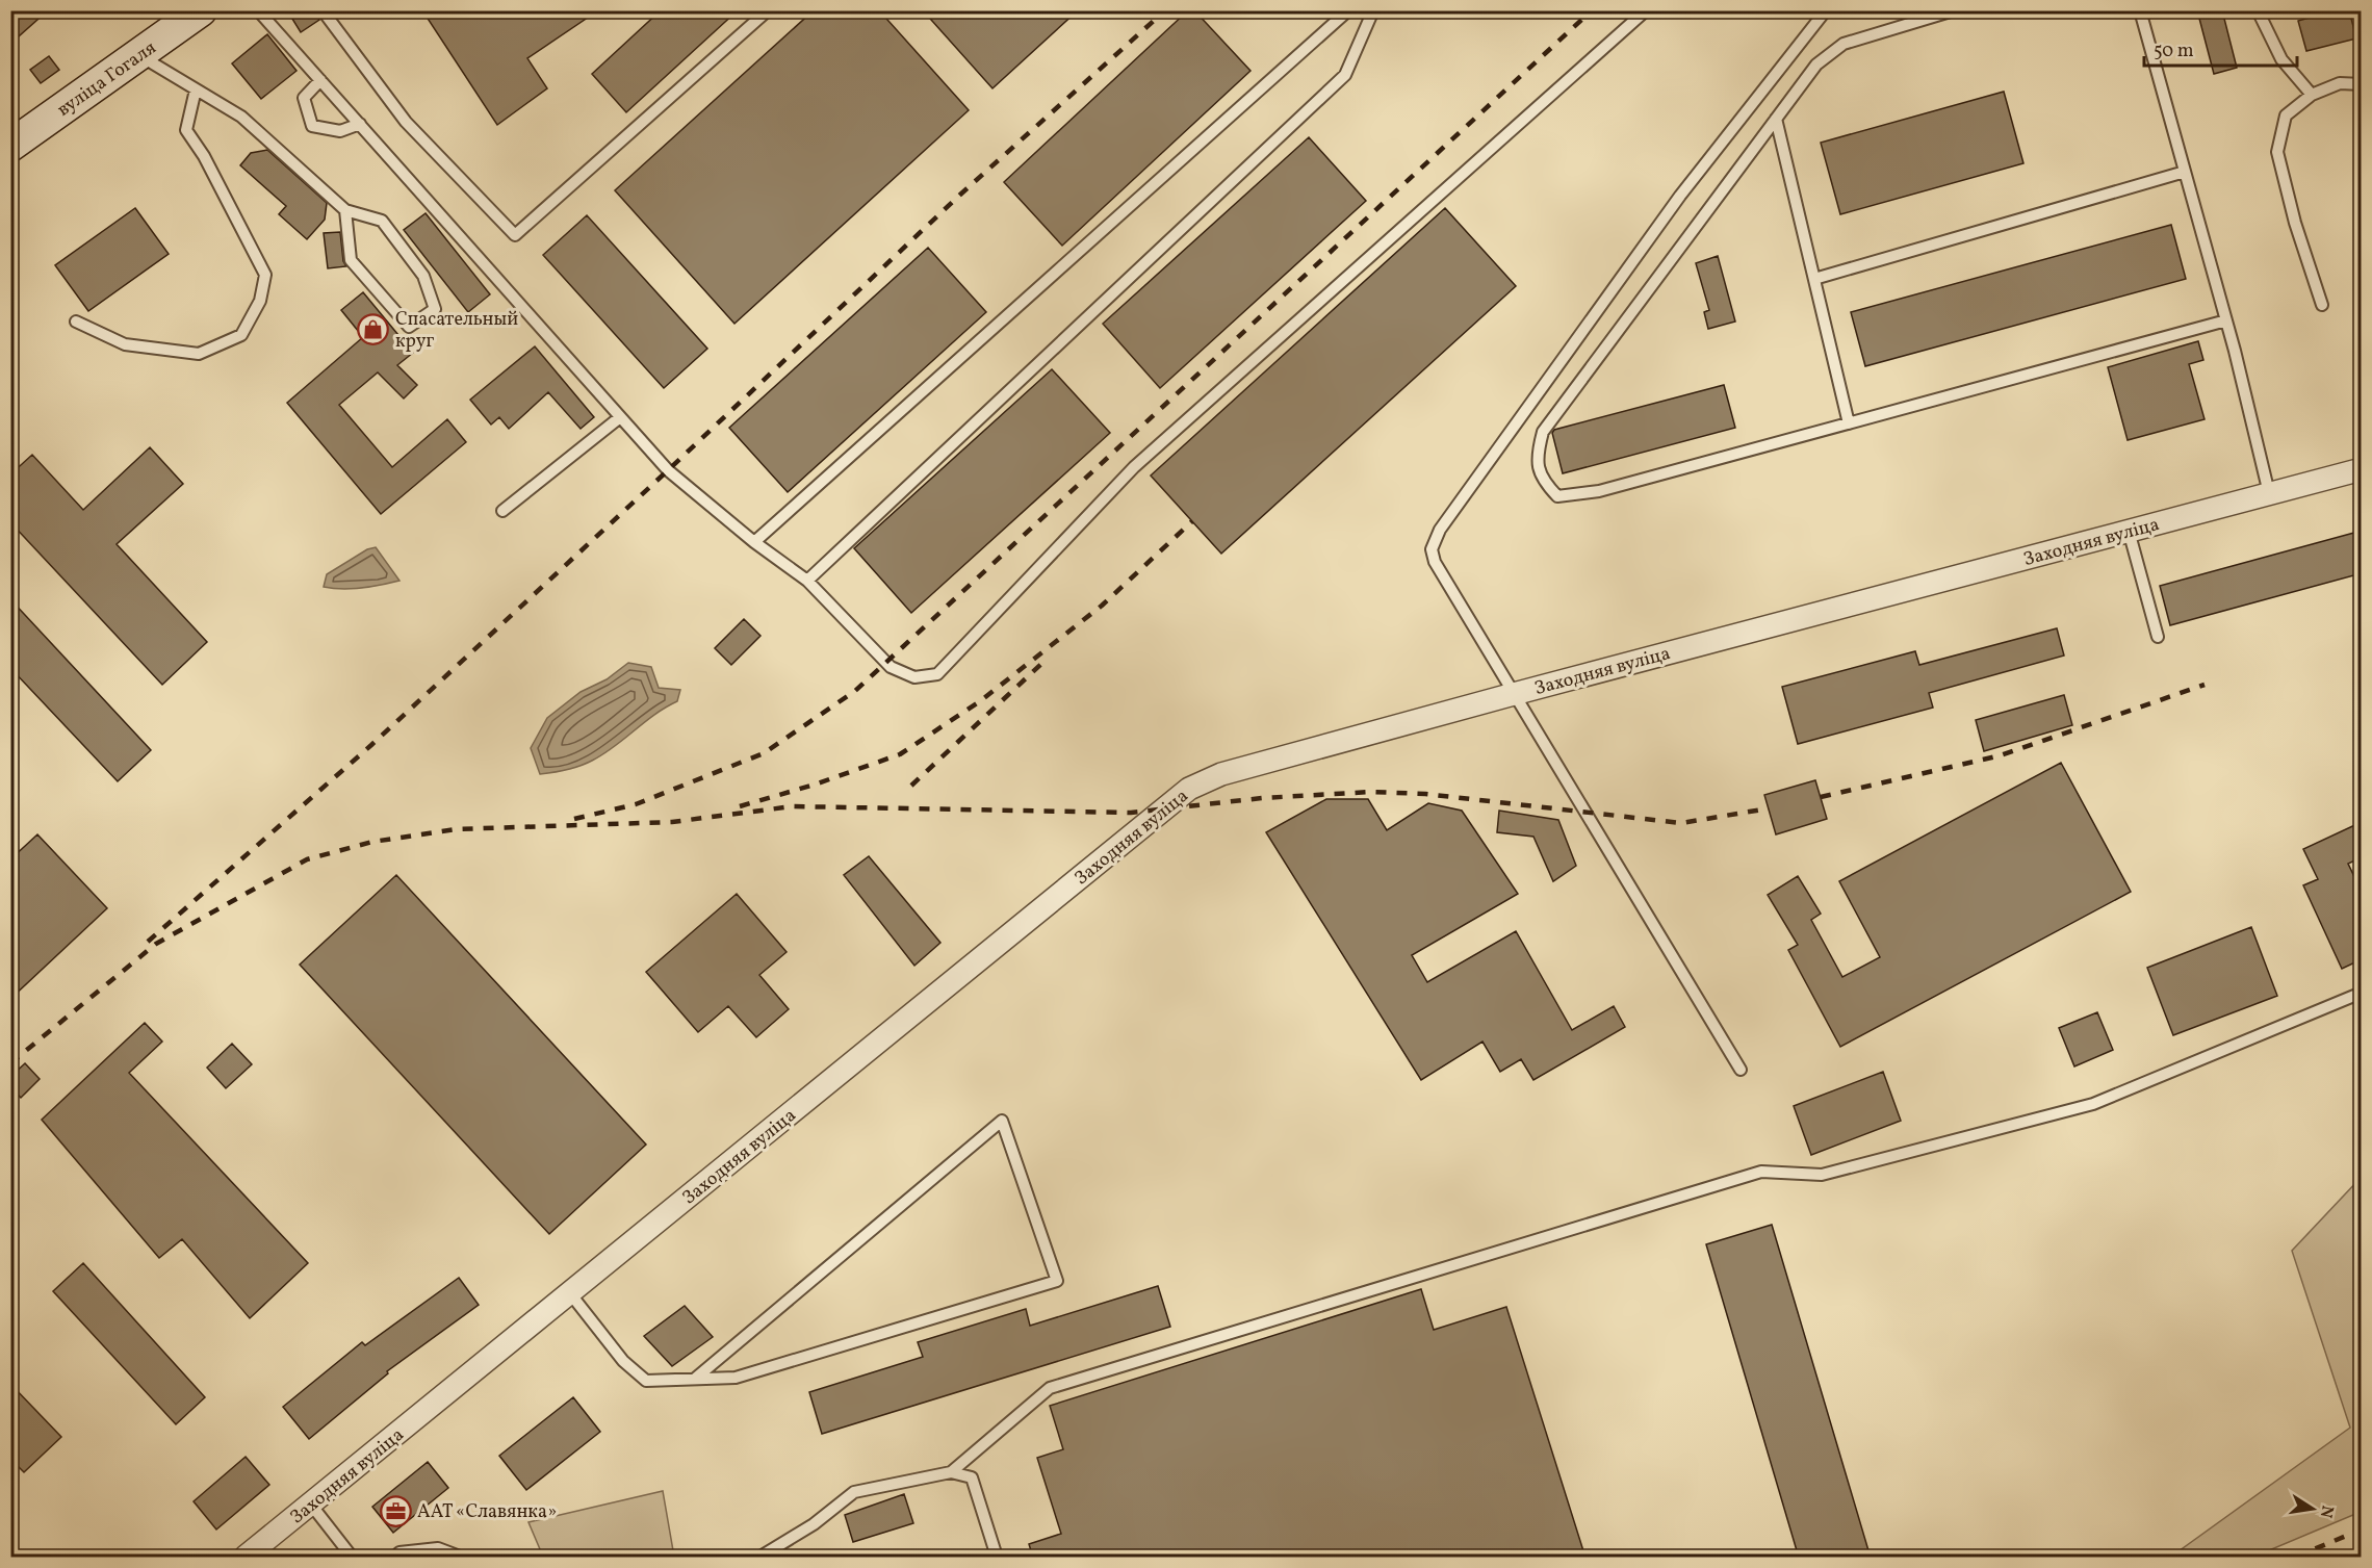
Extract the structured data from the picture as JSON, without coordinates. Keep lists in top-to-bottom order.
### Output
{
  "streets": {
    "main road": ["вуліца Гогаля"],
    "street": ["Заходняя вуліца"]
  },
  "places": {
    "shop": ["Спасательный круг"],
    "office": ["ААТ «Славянка»"]
  },
  "scale_bar": "50 m",
  "north": "right"
}
